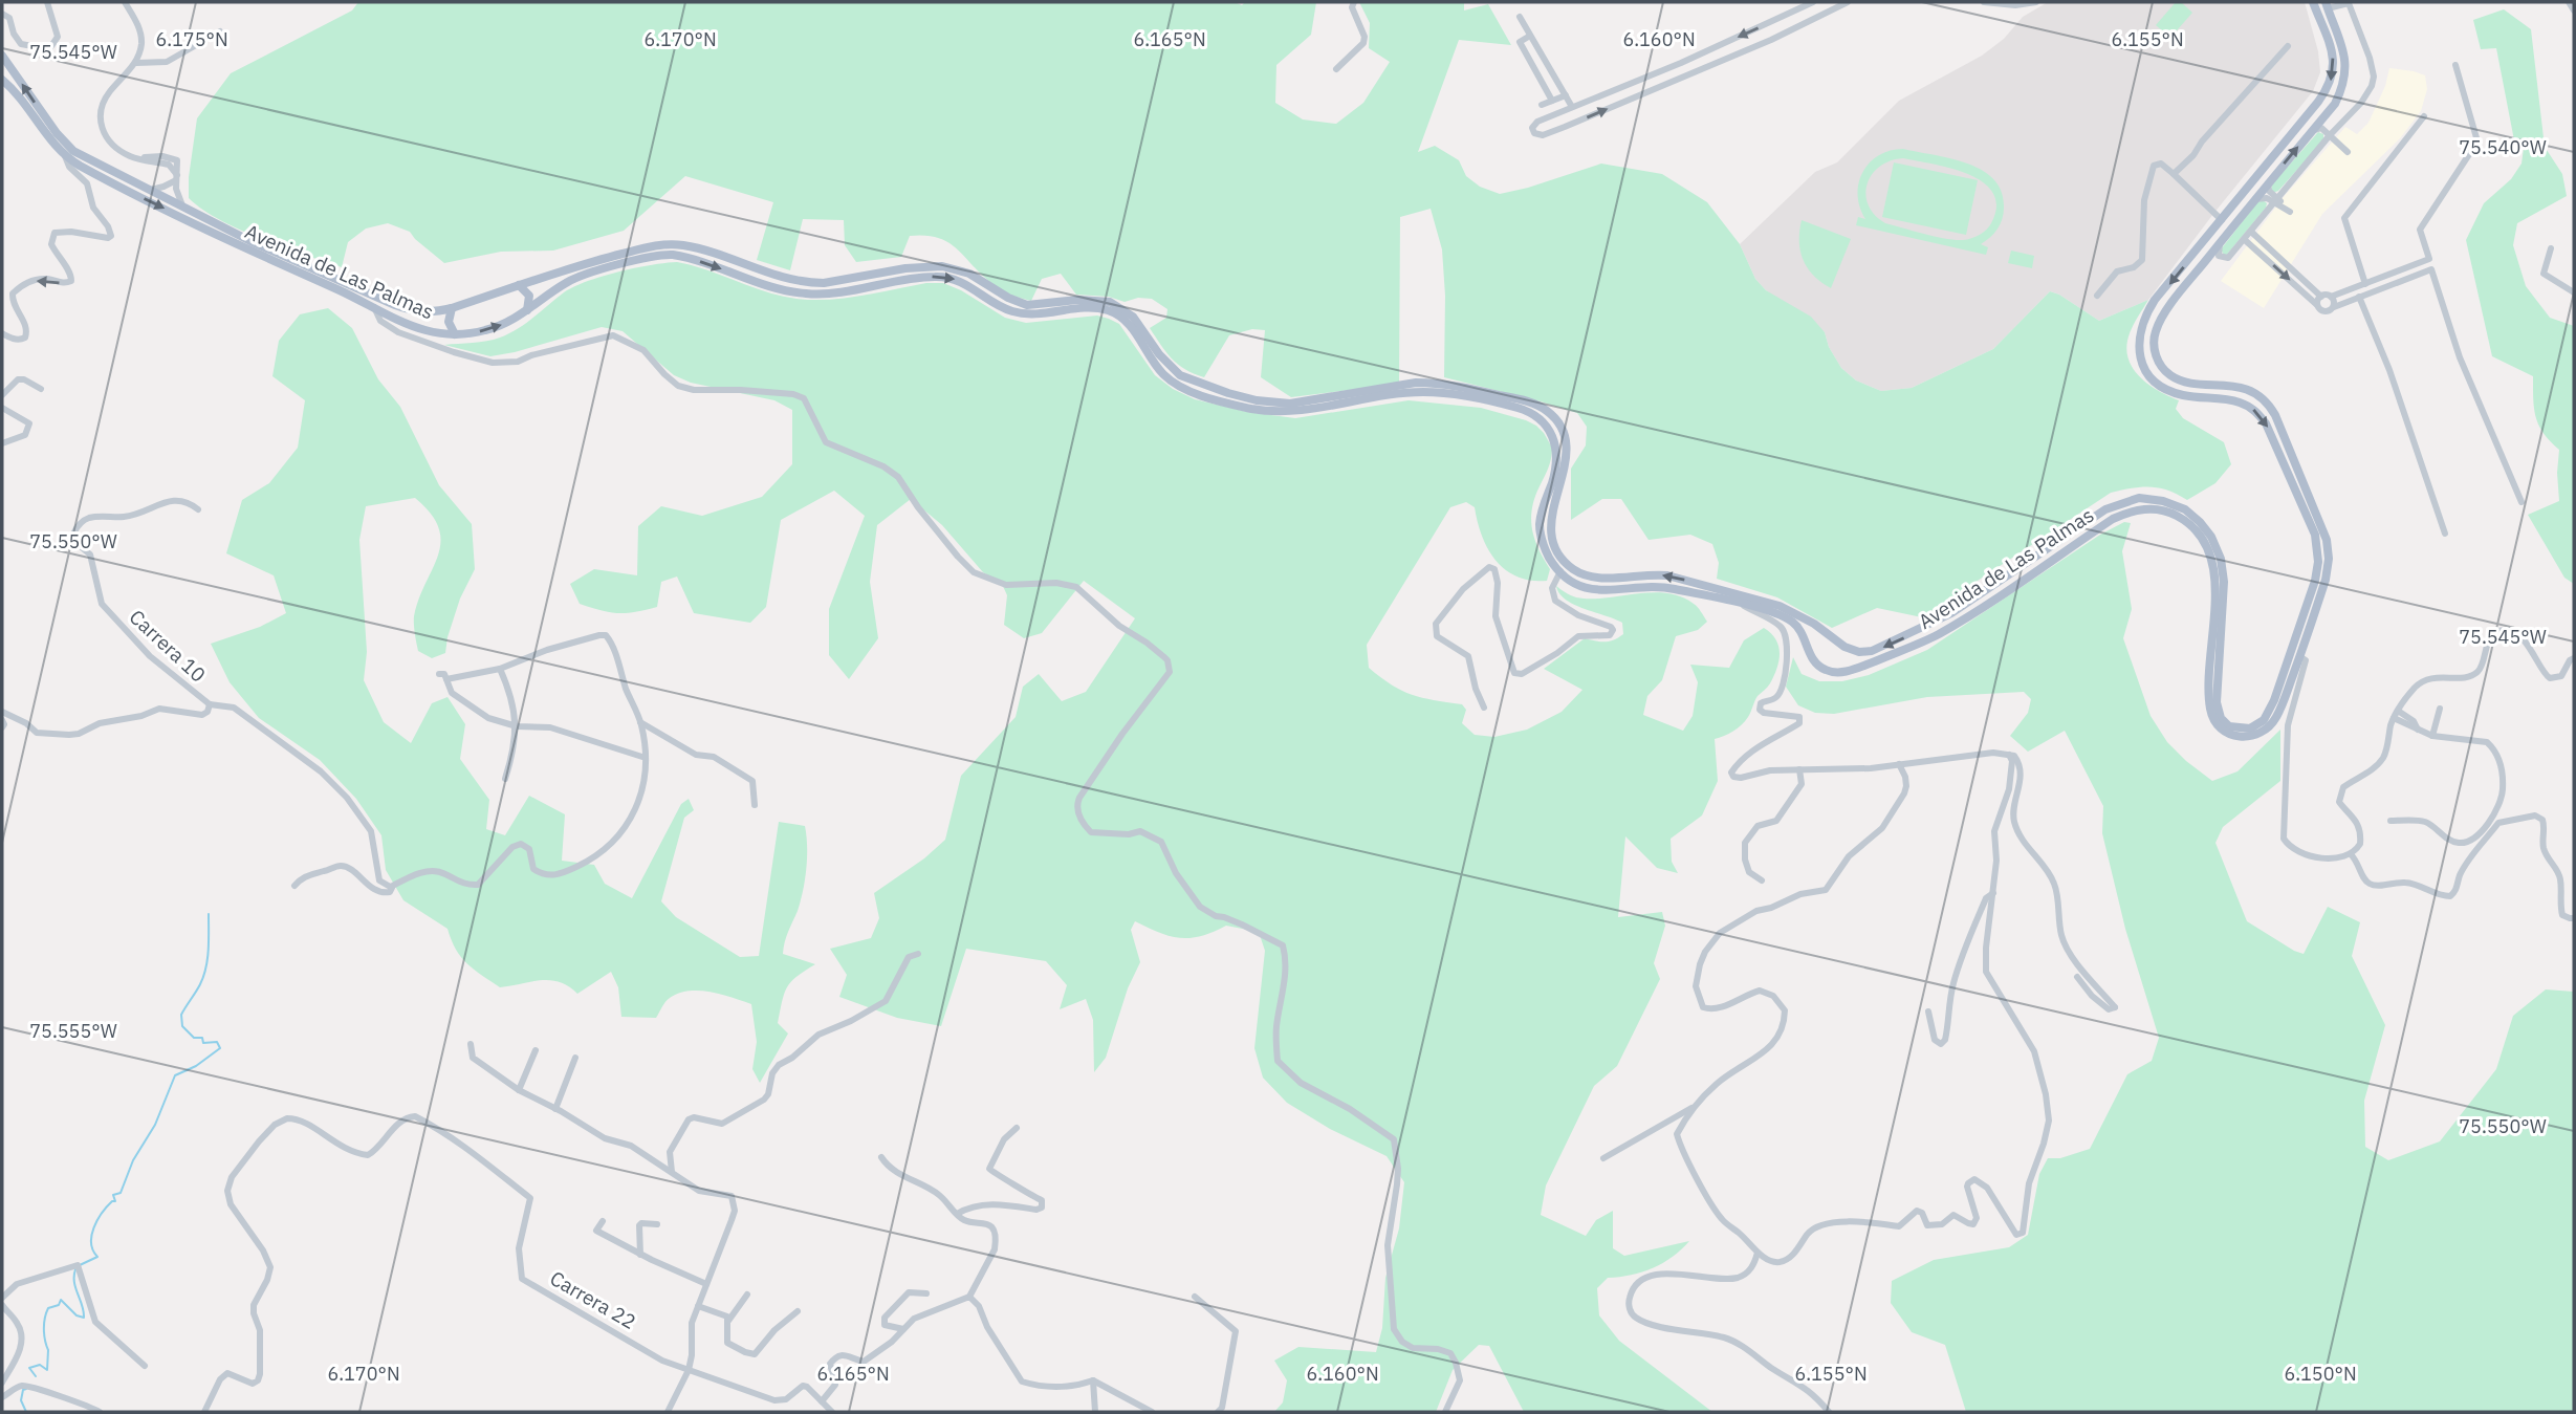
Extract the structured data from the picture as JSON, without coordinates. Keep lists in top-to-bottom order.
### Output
{
  "streets": {
    "main road": ["Avenida de Las Palmas"],
    "street": ["Carrera 10", "Carrera 22"]
  },
  "coordinates": [
    "6.175°N",
    "6.170°N",
    "6.165°N",
    "6.160°N",
    "6.155°N",
    "75.545°W",
    "75.540°W",
    "75.550°W",
    "75.555°W",
    "6.150°N"
  ]
}
